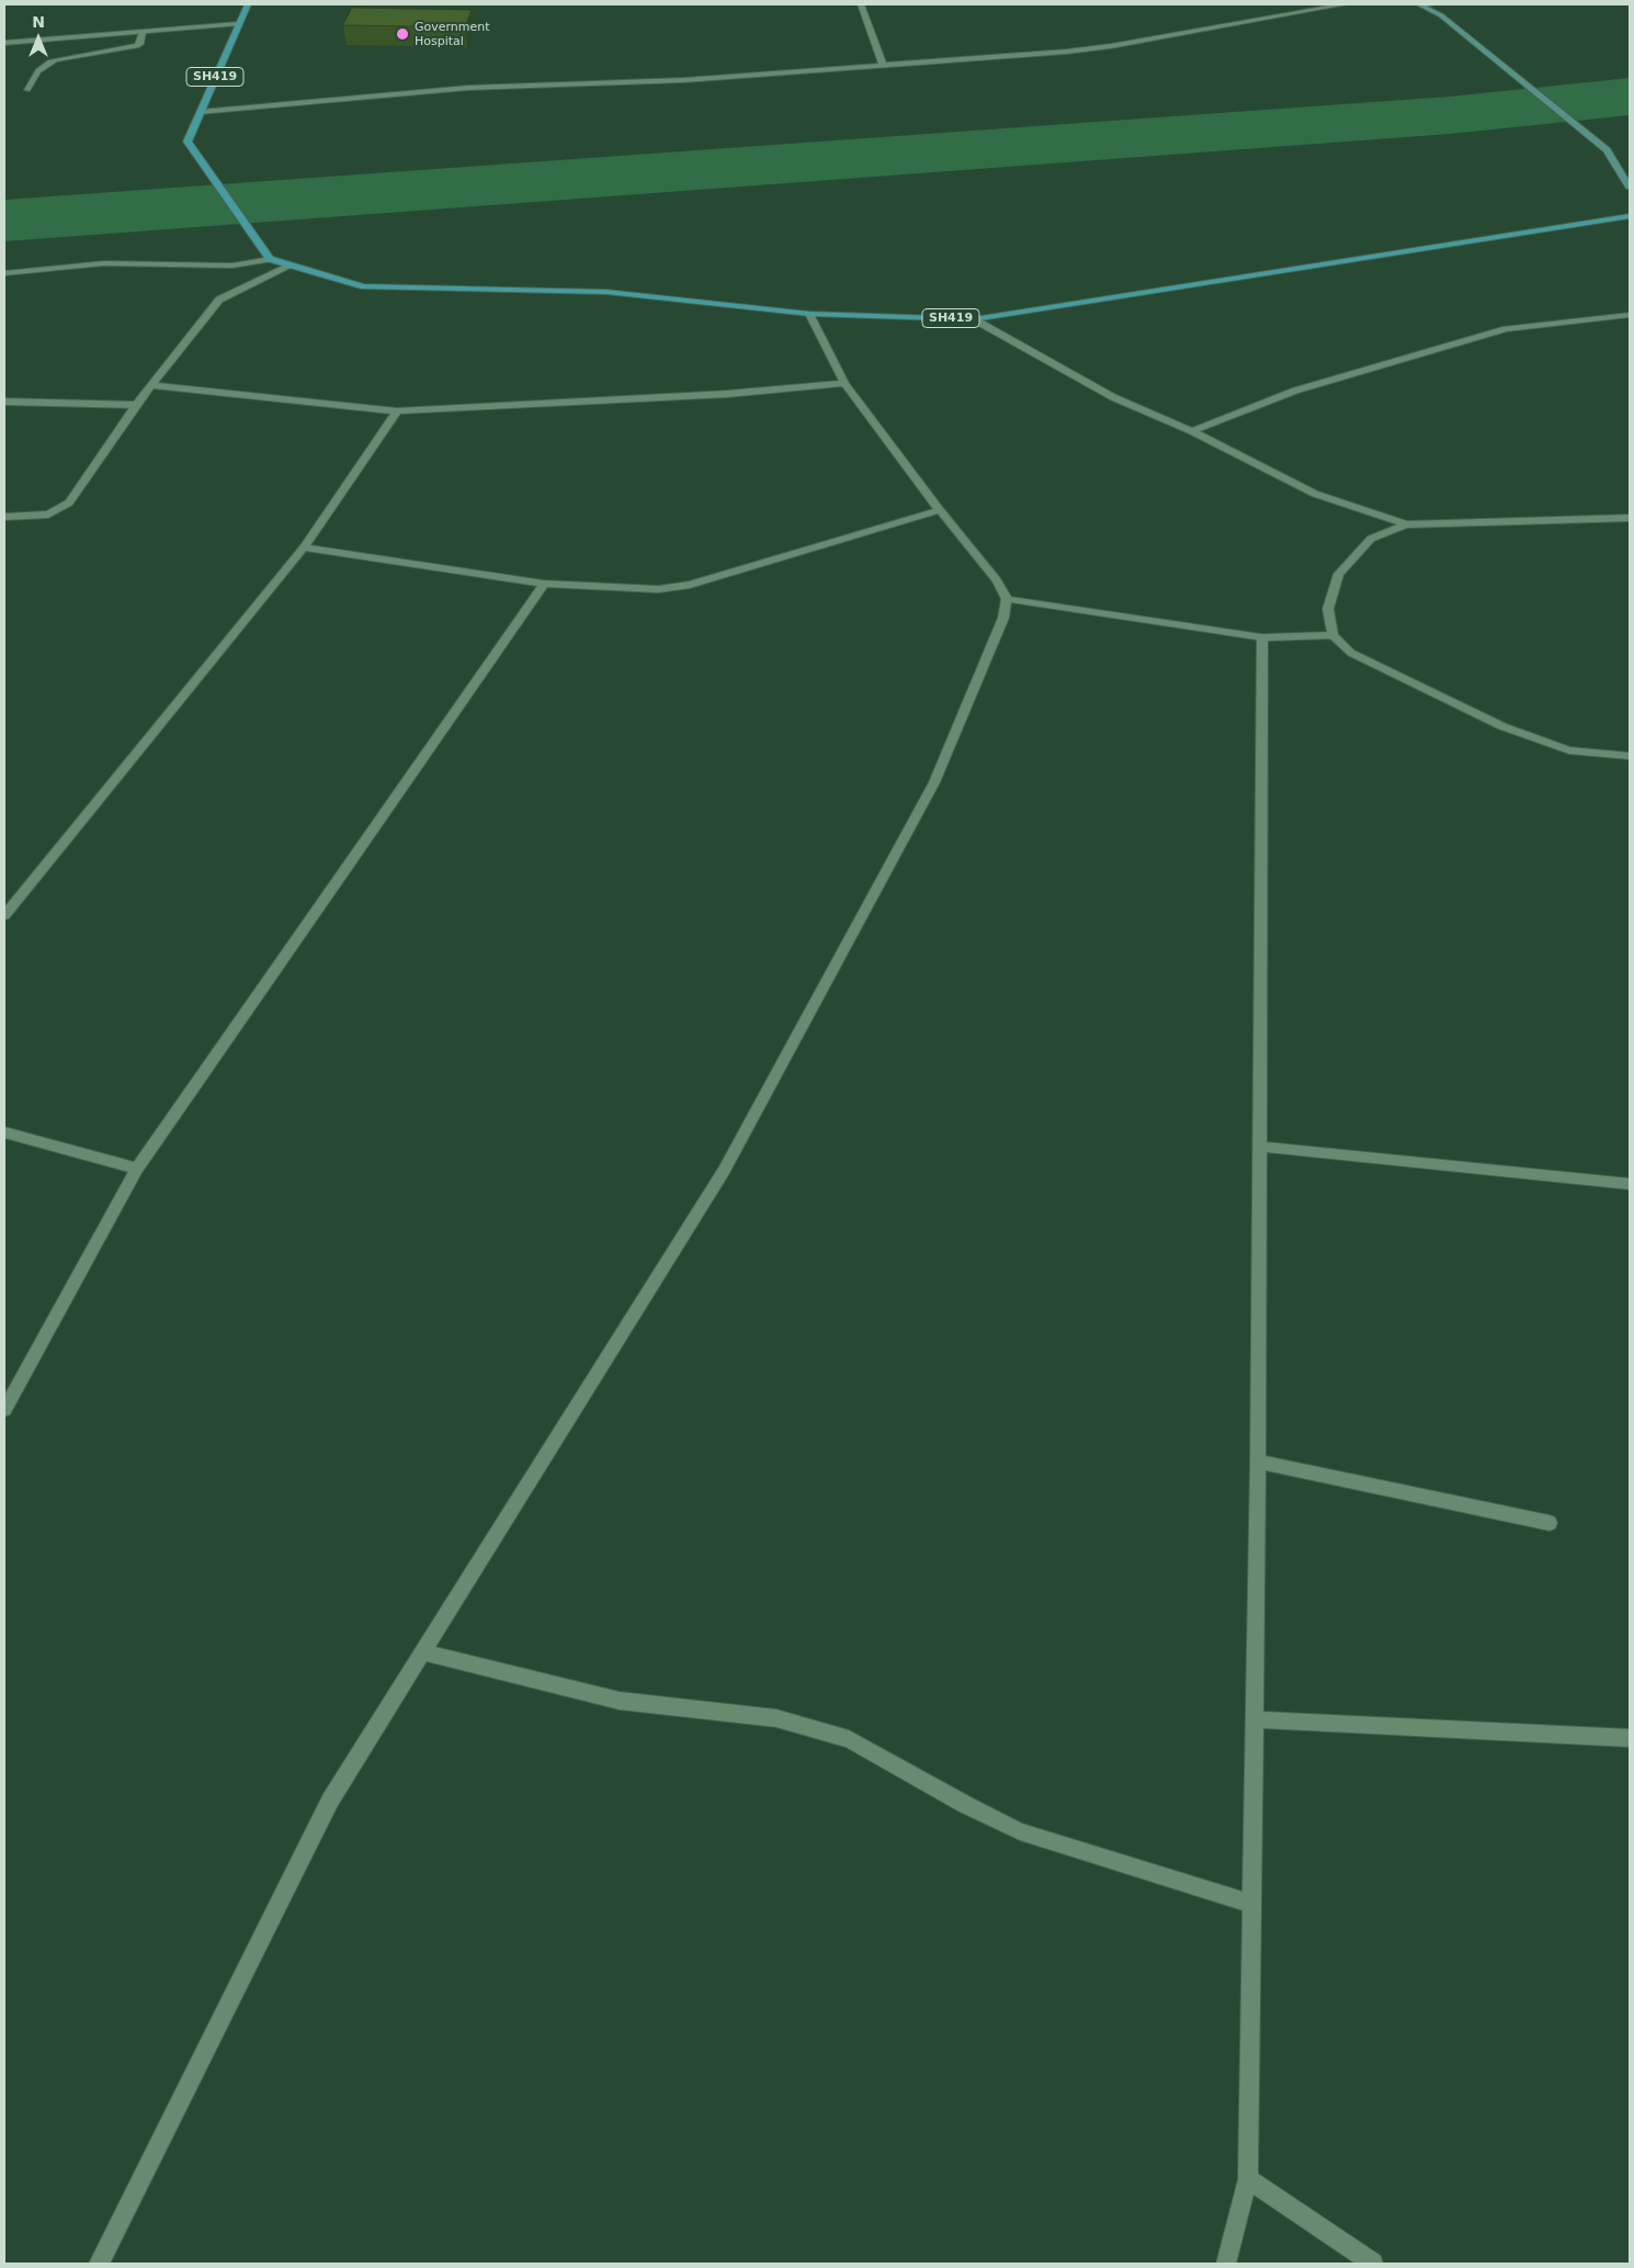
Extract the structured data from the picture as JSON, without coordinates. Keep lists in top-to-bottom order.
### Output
{
  "streets": {
    "main road": ["SH419"]
  },
  "places": ["Government Hospital"],
  "north": "top"
}
